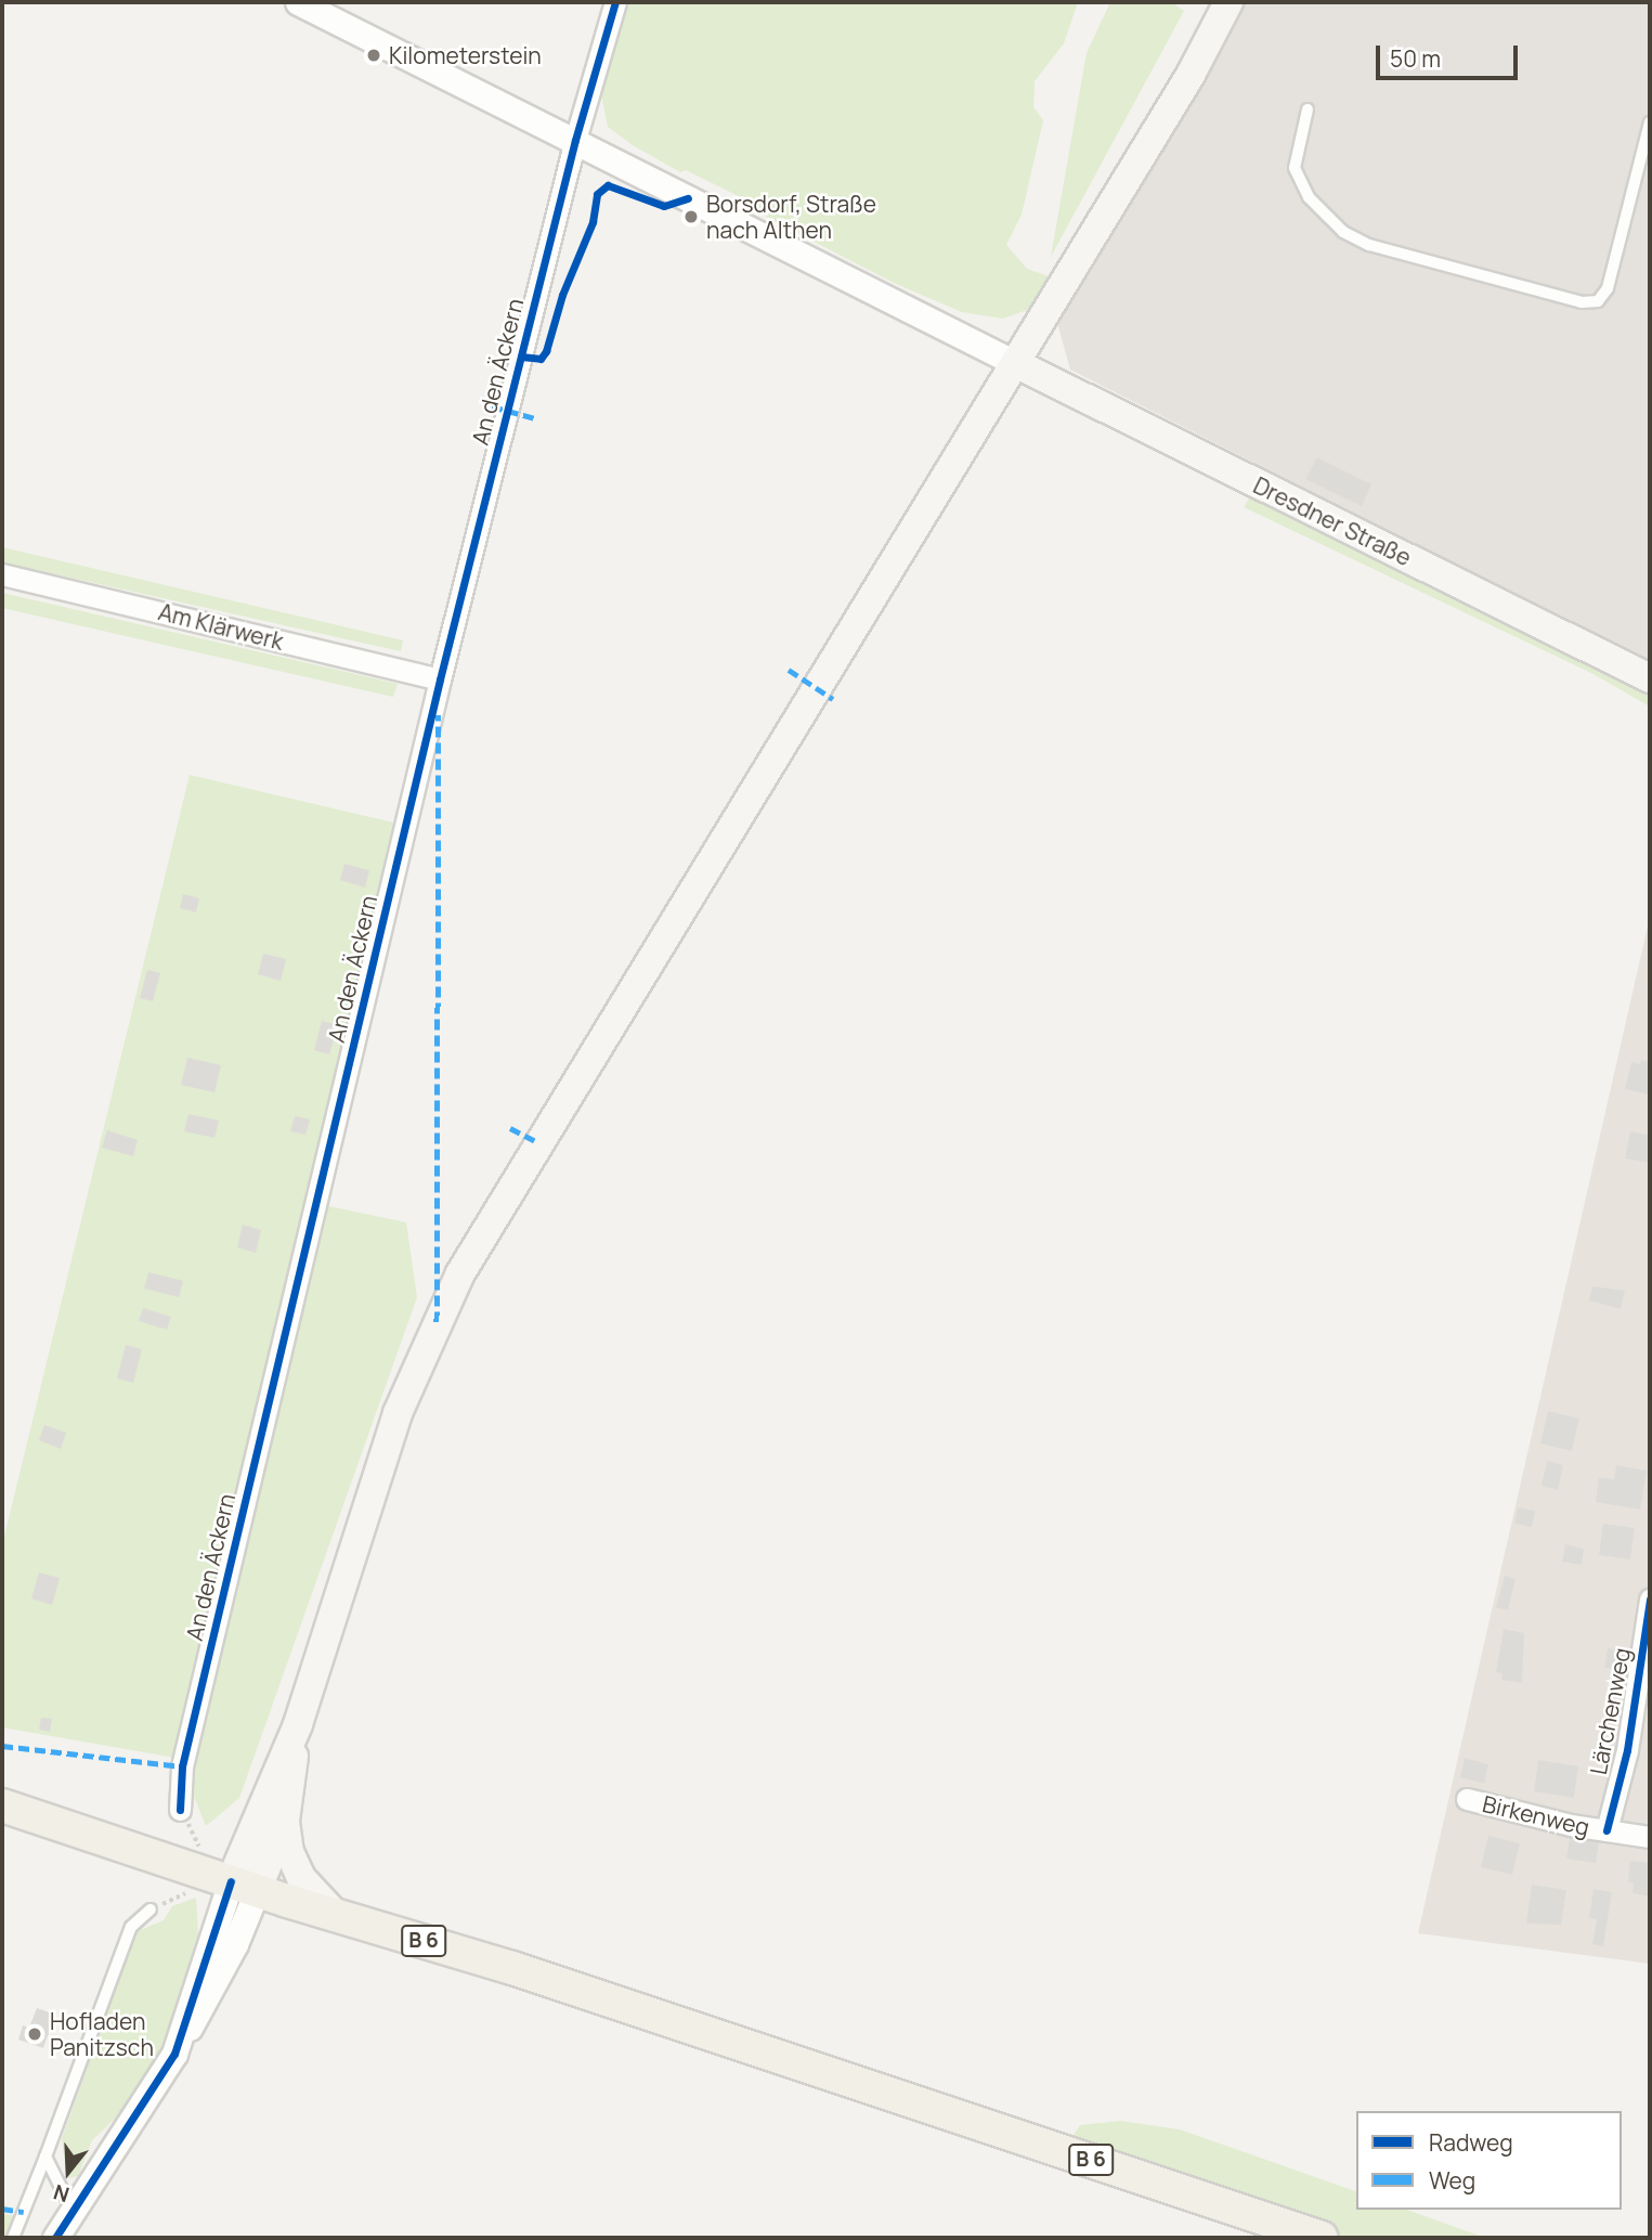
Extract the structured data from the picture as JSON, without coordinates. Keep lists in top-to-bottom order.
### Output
{
  "streets": {
    "main road": ["Dresdner Straße", "B 6"],
    "street": [
      "An den Äckern",
      "Am Klärwerk",
      "Lärchenweg",
      "Birkenweg"
    ]
  },
  "crossings": [
    ["An den Äckern", "Am Klärwerk"],
    ["Lärchenweg", "Birkenweg"]
  ],
  "places": ["Kilometerstein", "Borsdorf, Straße nach Althen", "Hofladen Panitzsch"],
  "legend": ["Radweg", "Weg"],
  "scale_bar": "50 m",
  "north": "bottom"
}
